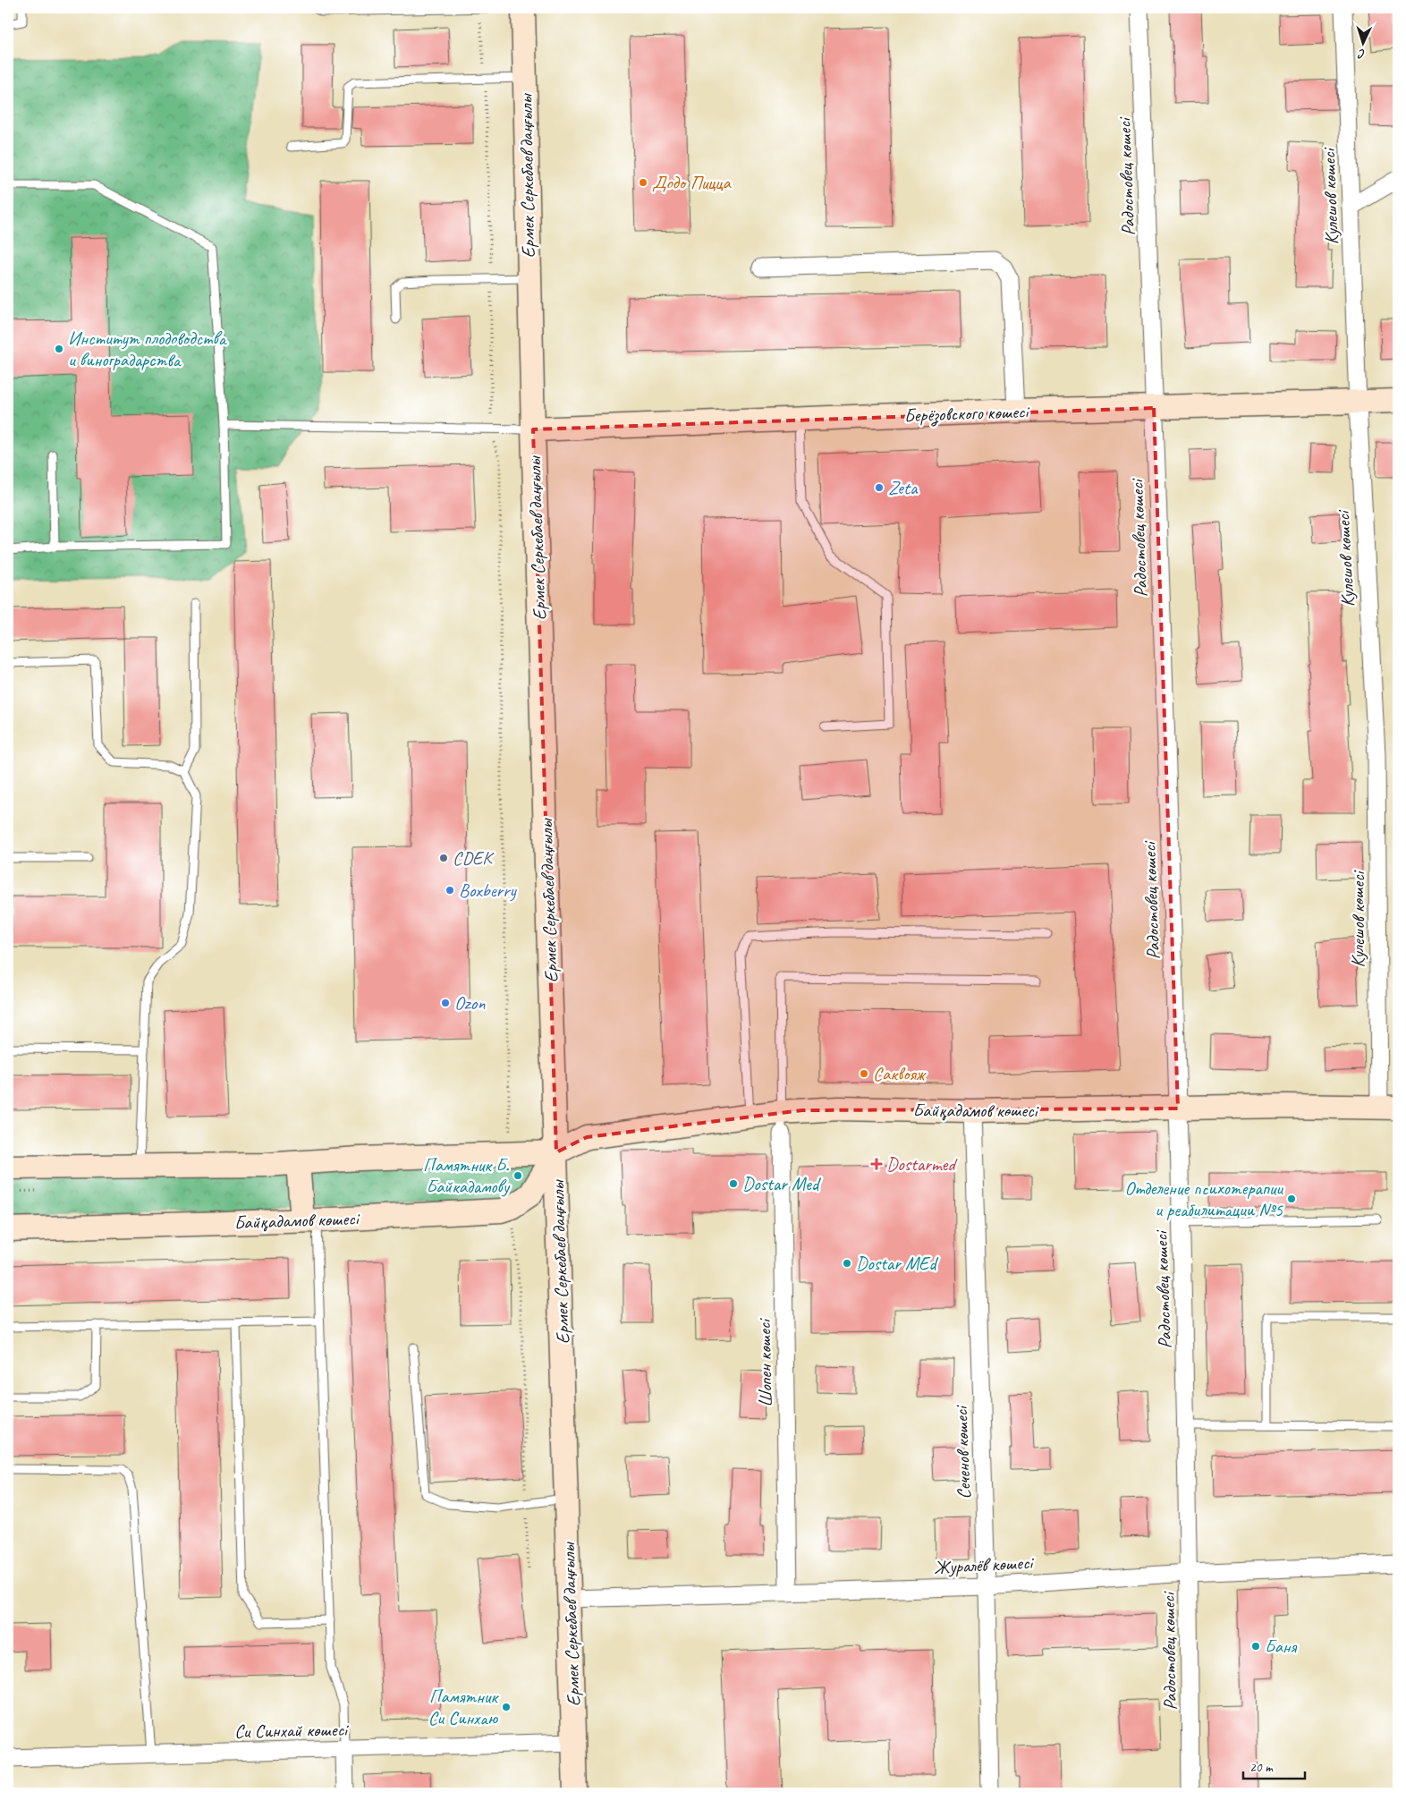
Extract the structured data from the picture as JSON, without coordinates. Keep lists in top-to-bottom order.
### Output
{
  "streets": {
    "street": [
      "Ермек Серкебаев даңғылы",
      "Радостовец көшесі",
      "Кулешов көшесі",
      "Берёзовского көшесі",
      "Байқадамов көшесі",
      "Шопен көшесі",
      "Сеченов көшесі",
      "Журалёв көшесі",
      "Си Синхай көшесі"
    ]
  },
  "crossings": [
    ["Ермек Серкебаев даңғылы", "Берёзовского көшесі"],
    ["Ермек Серкебаев даңғылы", "Байқадамов көшесі"],
    ["Ермек Серкебаев даңғылы", "Журалёв көшесі"],
    ["Ермек Серкебаев даңғылы", "Си Синхай көшесі"],
    ["Радостовец көшесі", "Берёзовского көшесі"],
    ["Радостовец көшесі", "Байқадамов көшесі"],
    ["Радостовец көшесі", "Журалёв көшесі"],
    ["Кулешов көшесі", "Берёзовского көшесі"],
    ["Кулешов көшесі", "Байқадамов көшесі"],
    ["Байқадамов көшесі", "Шопен көшесі"],
    ["Байқадамов көшесі", "Сеченов көшесі"],
    ["Шопен көшесі", "Журалёв көшесі"],
    ["Сеченов көшесі", "Журалёв көшесі"]
  ],
  "places": {
    "other": [
      "Додо Пицца",
      "Институт плодоводства и виноградарства",
      "Zeta",
      "CDEK",
      "Boxberry",
      "Ozon",
      "Саквояж",
      "Памятник Б. Байкадамову",
      "Dostar Med",
      "Отделение психотерапии и реабилитации №5",
      "Dostar MEd",
      "Баня",
      "Памятник Си Синхаю"
    ],
    "health": ["Dostarmed"]
  },
  "scale_bar": "20 m",
  "north": "bottom"
}
